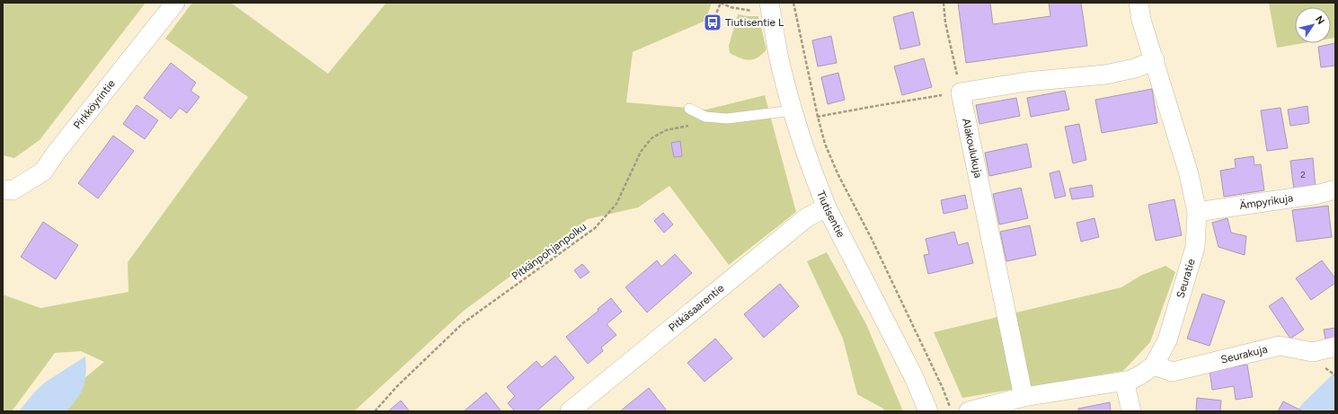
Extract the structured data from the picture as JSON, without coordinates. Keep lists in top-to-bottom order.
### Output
{
  "streets": {
    "street": [
      "Pirkköyrintie",
      "Alakoulukuja",
      "Ämpyrikuja",
      "Tiutisentie",
      "Seuratie",
      "Pitkäsaarentie",
      "Seurakuja"
    ],
    "path": ["Pitkänpohjanpolku"]
  },
  "crossings": [
    ["Alakoulukuja", "Seuratie"],
    ["Ämpyrikuja", "Seuratie"],
    ["Tiutisentie", "Pitkäsaarentie"],
    ["Seuratie", "Seurakuja"]
  ],
  "places": {
    "bus stop": ["Tiutisentie L"]
  },
  "house_numbers": ["2"],
  "north": "top right"
}
